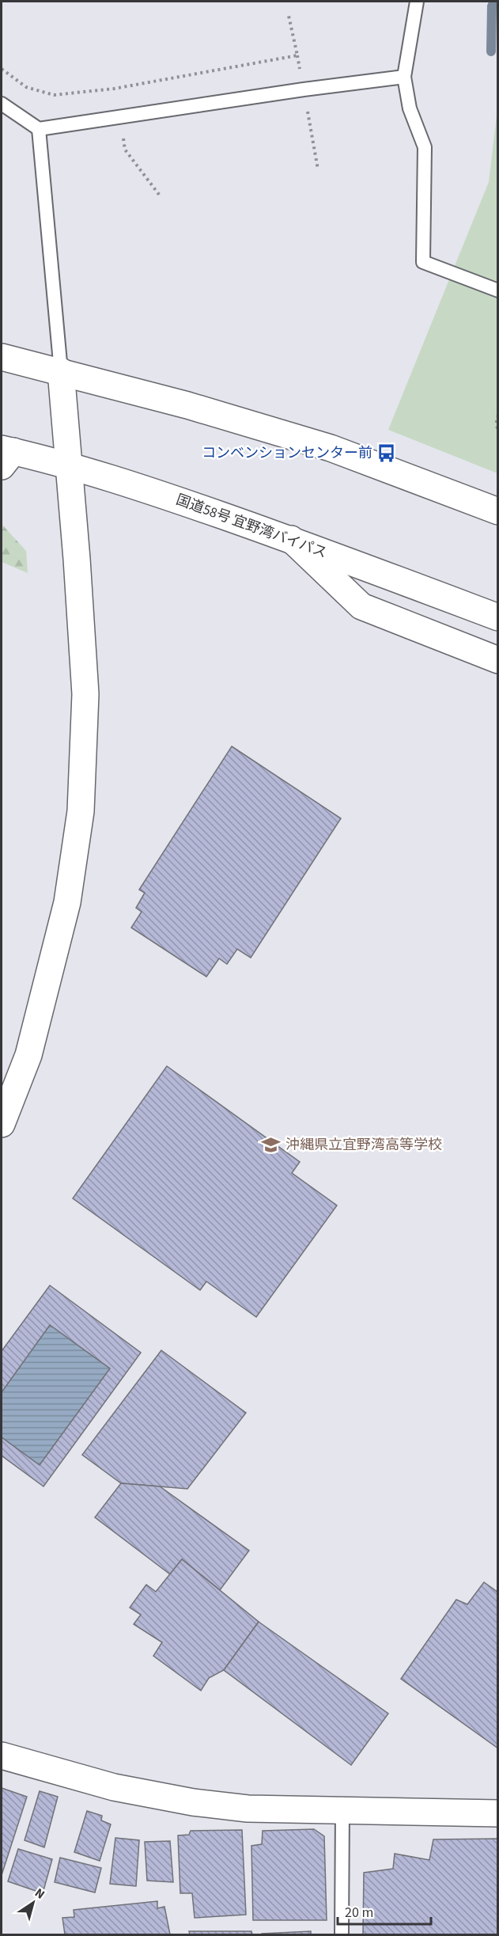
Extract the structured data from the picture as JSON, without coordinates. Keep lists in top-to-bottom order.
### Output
{
  "streets": {
    "main road": ["国道58号 宜野湾バイパス"]
  },
  "places": {
    "bus stop": ["コンベンションセンター前"],
    "school or university": ["沖縄県立宜野湾高等学校"]
  },
  "scale_bar": "20 m",
  "north": "top right"
}
